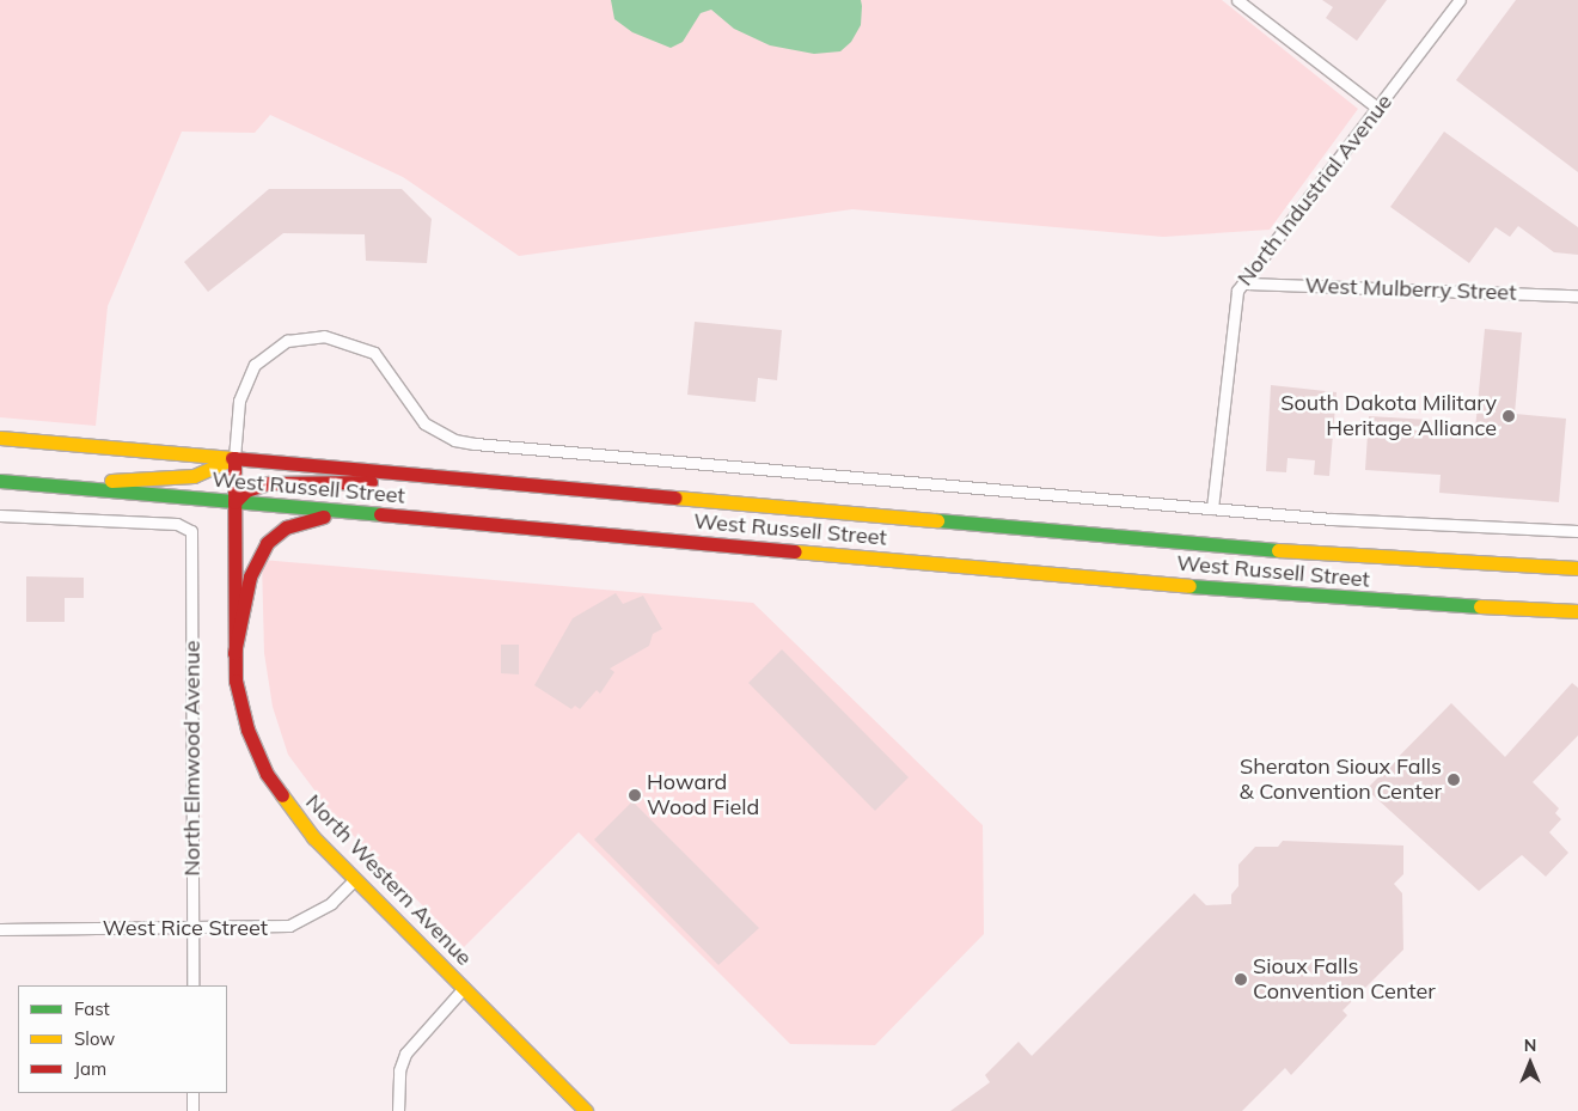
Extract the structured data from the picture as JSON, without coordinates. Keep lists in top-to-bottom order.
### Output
{
  "streets": {
    "main road": ["West Russell Street", "North Western Avenue"],
    "street": [
      "North Industrial Avenue",
      "West Mulberry Street",
      "North Elmwood Avenue",
      "West Rice Street"
    ]
  },
  "crossings": [
    ["North Industrial Avenue", "West Mulberry Street"],
    ["North Industrial Avenue", "West Russell Street"],
    ["West Russell Street", "North Western Avenue"],
    ["North Elmwood Avenue", "West Rice Street"],
    ["North Western Avenue", "West Rice Street"]
  ],
  "places": [
    "South Dakota Military Heritage Alliance",
    "Sheraton Sioux Falls & Convention Center",
    "Howard Wood Field",
    "Sioux Falls Convention Center"
  ],
  "legend": ["Fast", "Slow", "Jam"],
  "north": "top"
}
